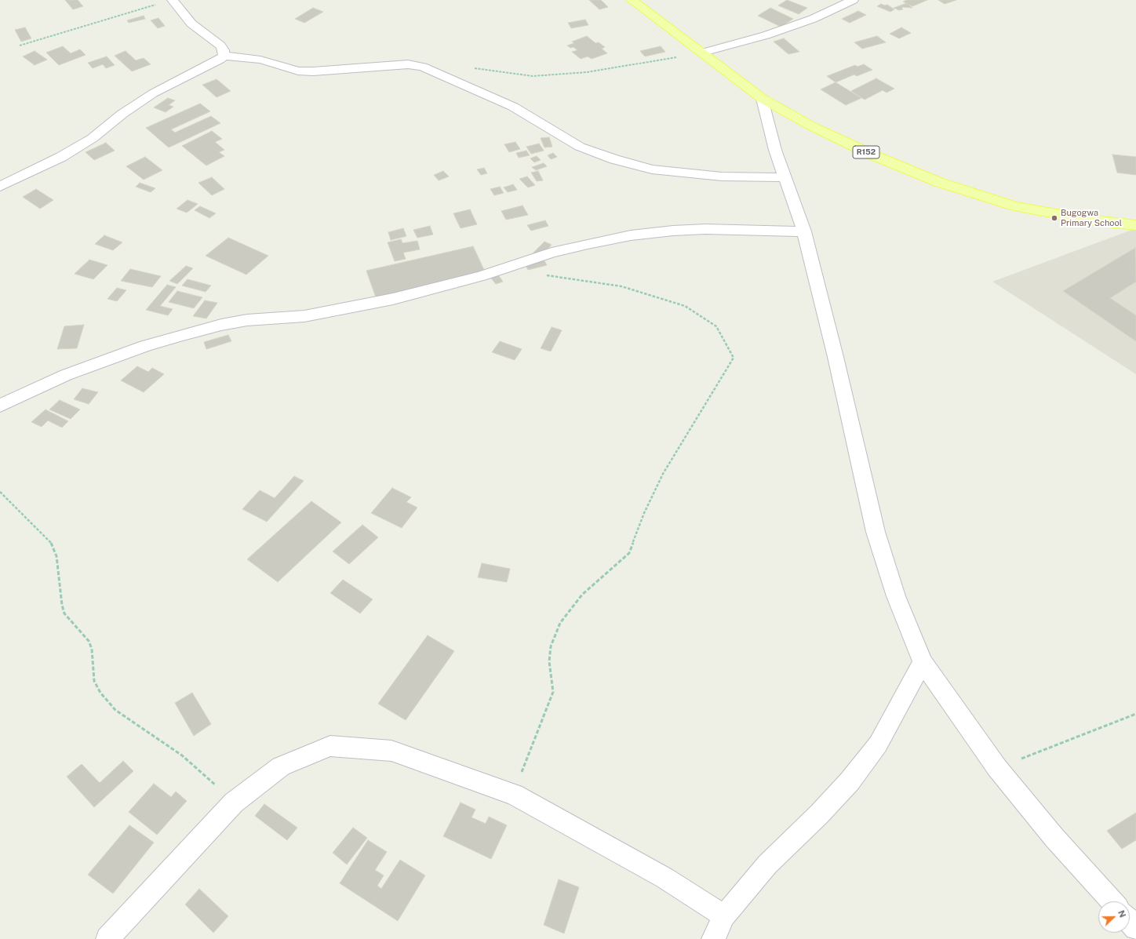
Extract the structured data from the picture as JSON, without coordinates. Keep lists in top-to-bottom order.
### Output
{
  "streets": {
    "main road": ["R152"]
  },
  "places": ["Bugogwa Primary School"],
  "north": "right"
}
